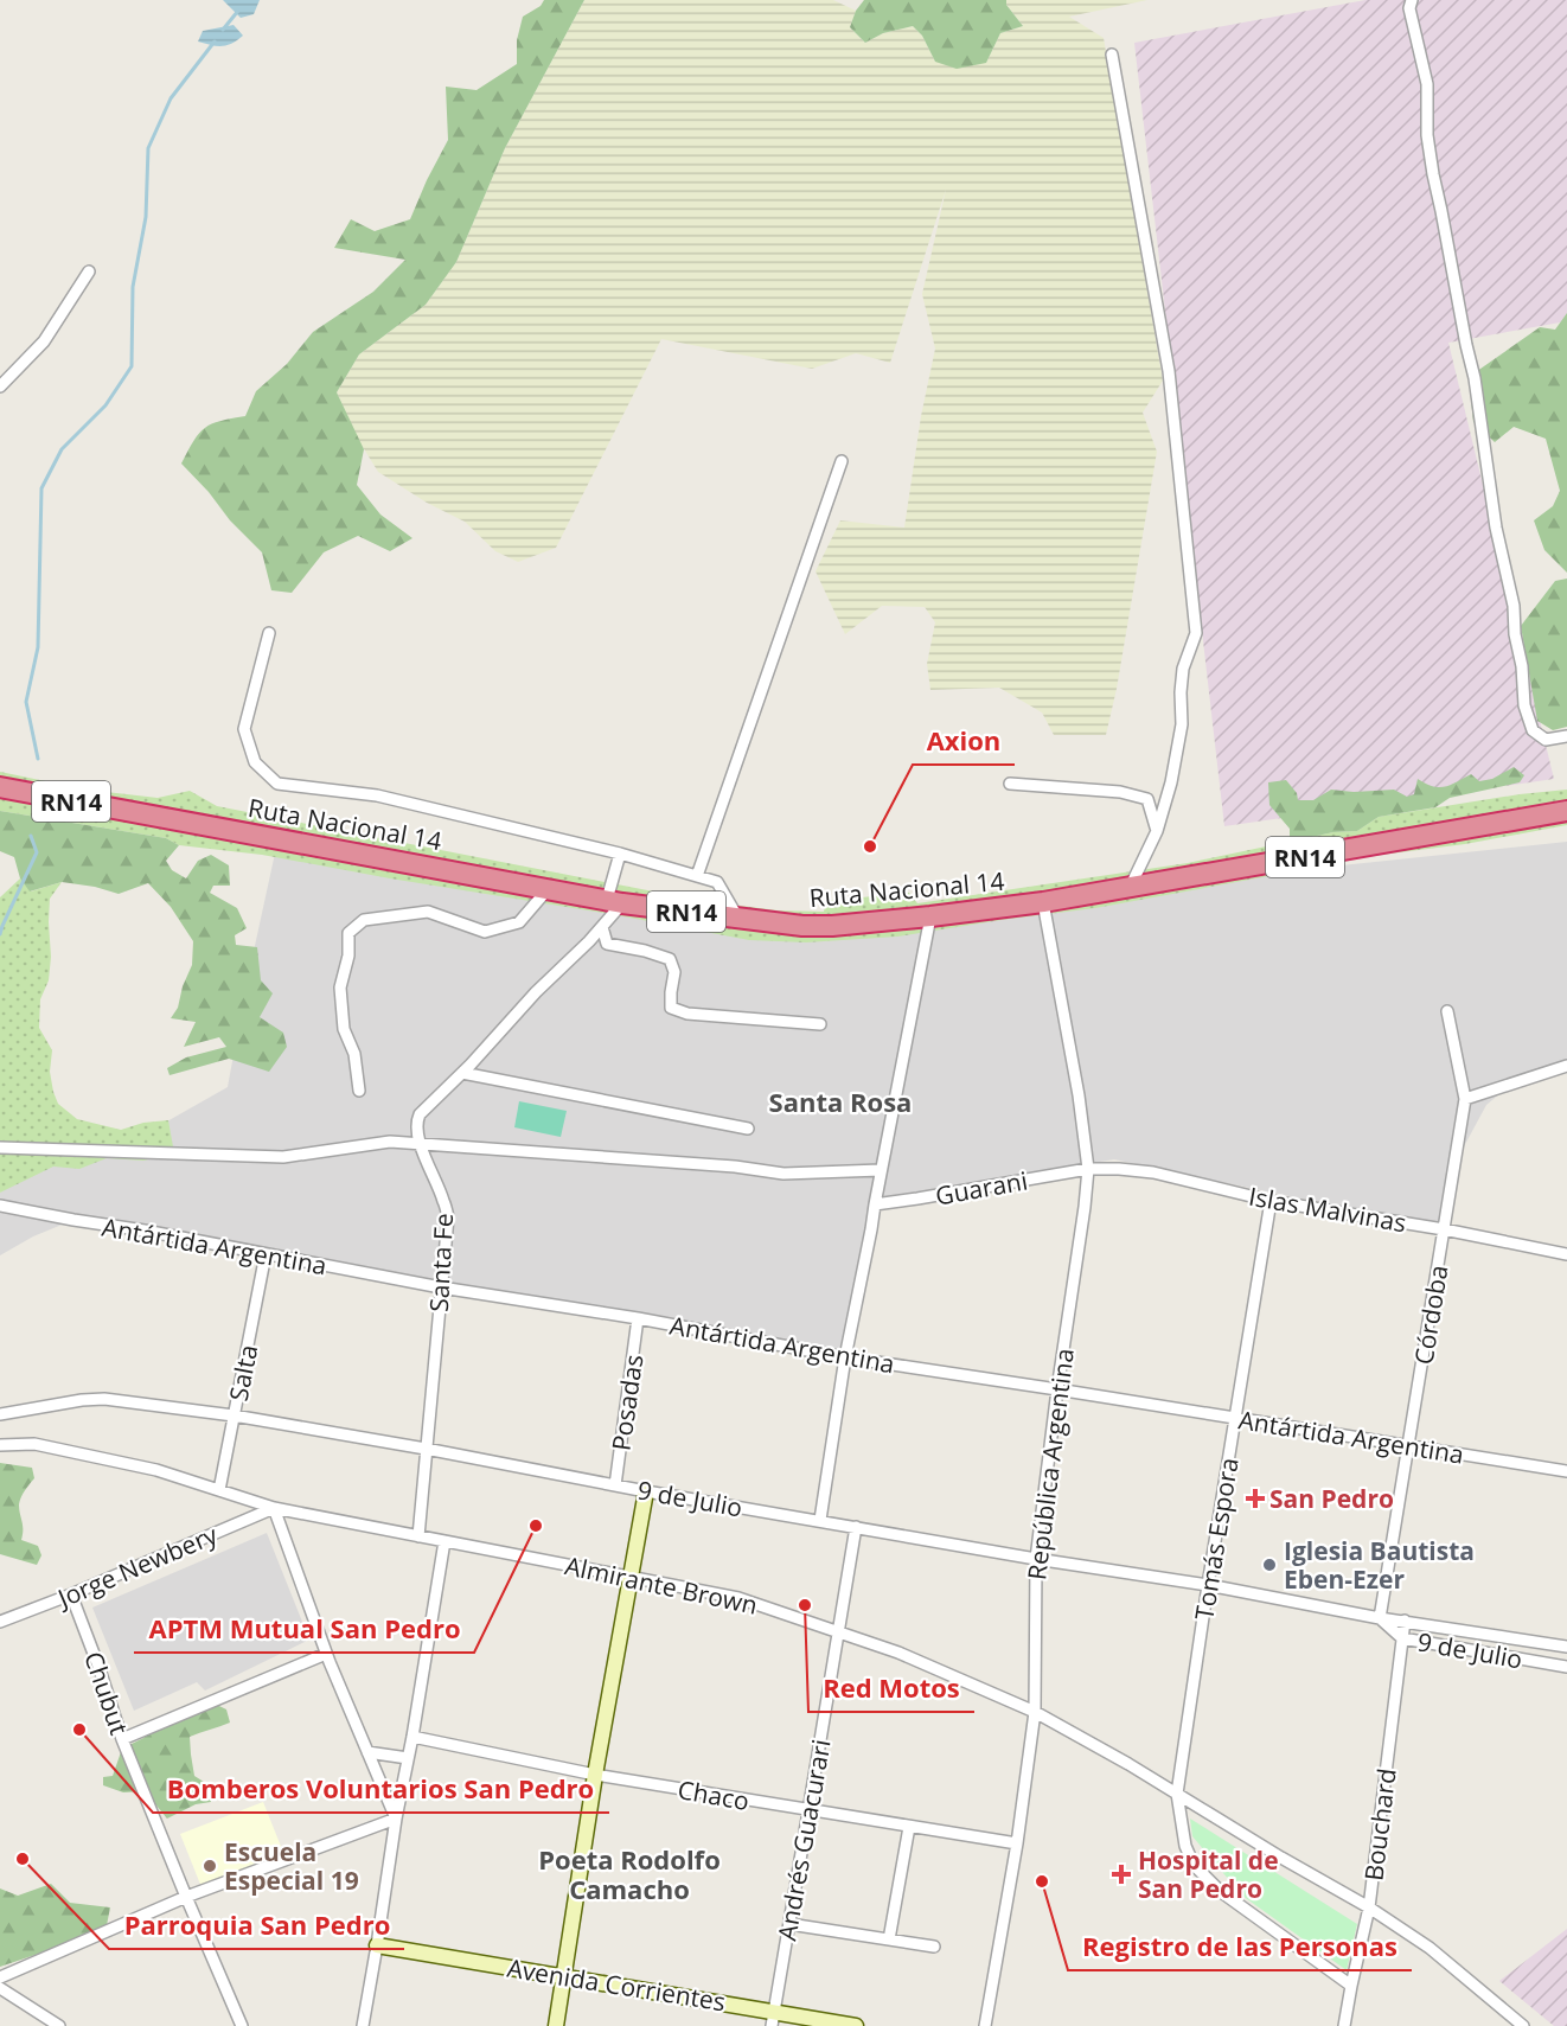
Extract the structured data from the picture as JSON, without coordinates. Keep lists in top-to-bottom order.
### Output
{
  "streets": {
    "highway": ["RN14", "Ruta Nacional 14"],
    "main road": ["Avenida Corrientes"],
    "street": [
      "Guarani",
      "Islas Malvinas",
      "Antártida Argentina",
      "Santa Fe",
      "Córdoba",
      "Salta",
      "Posadas",
      "República Argentina",
      "9 de Julio",
      "Tomás Espora",
      "Jorge Newbery",
      "Almirante Brown",
      "Chubut",
      "Chaco",
      "Bouchard",
      "Andrés Guacurari"
    ]
  },
  "crossings": [
    ["Ruta Nacional 14", "Santa Fe"],
    ["Ruta Nacional 14", "República Argentina"],
    ["Guarani", "Islas Malvinas"],
    ["Guarani", "República Argentina"],
    ["Islas Malvinas", "Córdoba"],
    ["Islas Malvinas", "República Argentina"],
    ["Islas Malvinas", "Tomás Espora"],
    ["Antártida Argentina", "Santa Fe"],
    ["Antártida Argentina", "Córdoba"],
    ["Antártida Argentina", "Salta"],
    ["Antártida Argentina", "Posadas"],
    ["Antártida Argentina", "República Argentina"],
    ["Antártida Argentina", "Tomás Espora"],
    ["Santa Fe", "9 de Julio"],
    ["Santa Fe", "Almirante Brown"],
    ["Córdoba", "9 de Julio"],
    ["Salta", "9 de Julio"],
    ["Salta", "Almirante Brown"],
    ["Posadas", "9 de Julio"],
    ["República Argentina", "9 de Julio"],
    ["República Argentina", "Almirante Brown"],
    ["República Argentina", "Chaco"],
    ["9 de Julio", "Tomás Espora"],
    ["9 de Julio", "Bouchard"],
    ["9 de Julio", "Andrés Guacurari"],
    ["Tomás Espora", "Almirante Brown"],
    ["Tomás Espora", "Bouchard"],
    ["Jorge Newbery", "Almirante Brown"],
    ["Jorge Newbery", "Chubut"],
    ["Almirante Brown", "Bouchard"],
    ["Almirante Brown", "Andrés Guacurari"],
    ["Chaco", "Andrés Guacurari"],
    ["Andrés Guacurari", "Avenida Corrientes"]
  ],
  "districts": ["Santa Rosa", "Poeta Rodolfo Camacho"],
  "places": {
    "other": [
      "Axion",
      "APTM Mutual San Pedro",
      "Iglesia Bautista Eben-Ezer",
      "Red Motos",
      "Bomberos Voluntarios San Pedro",
      "Parroquia San Pedro",
      "Escuela Especial 19",
      "Registro de las Personas"
    ],
    "health": ["San Pedro", "Hospital de San Pedro"]
  }
}
